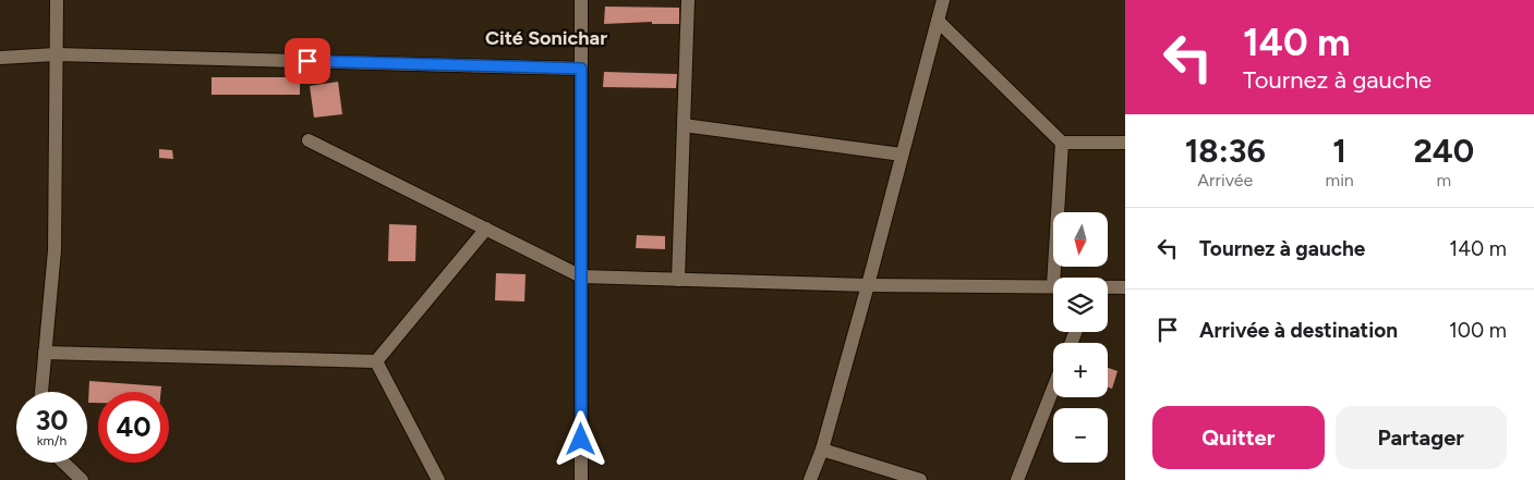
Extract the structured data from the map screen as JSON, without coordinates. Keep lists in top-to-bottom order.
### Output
{
  "districts": ["Cité Sonichar"],
  "north": "bottom",
  "page": {
    "turn": ["140 m", "Tournez à gauche"],
    "eta": [
      "18:36",
      "Arrivée",
      "1",
      "min",
      "240",
      "m"
    ],
    "list": [
      {
        "name": "Tournez à gauche",
        "value": "140 m"
      },
      {
        "name": "Arrivée à destination",
        "value": "100 m"
      }
    ],
    "map_buttons": ["+", "−"],
    "speed": "30 km/h",
    "limit": "40",
    "buttons": ["Quitter", "Partager"]
  }
}
